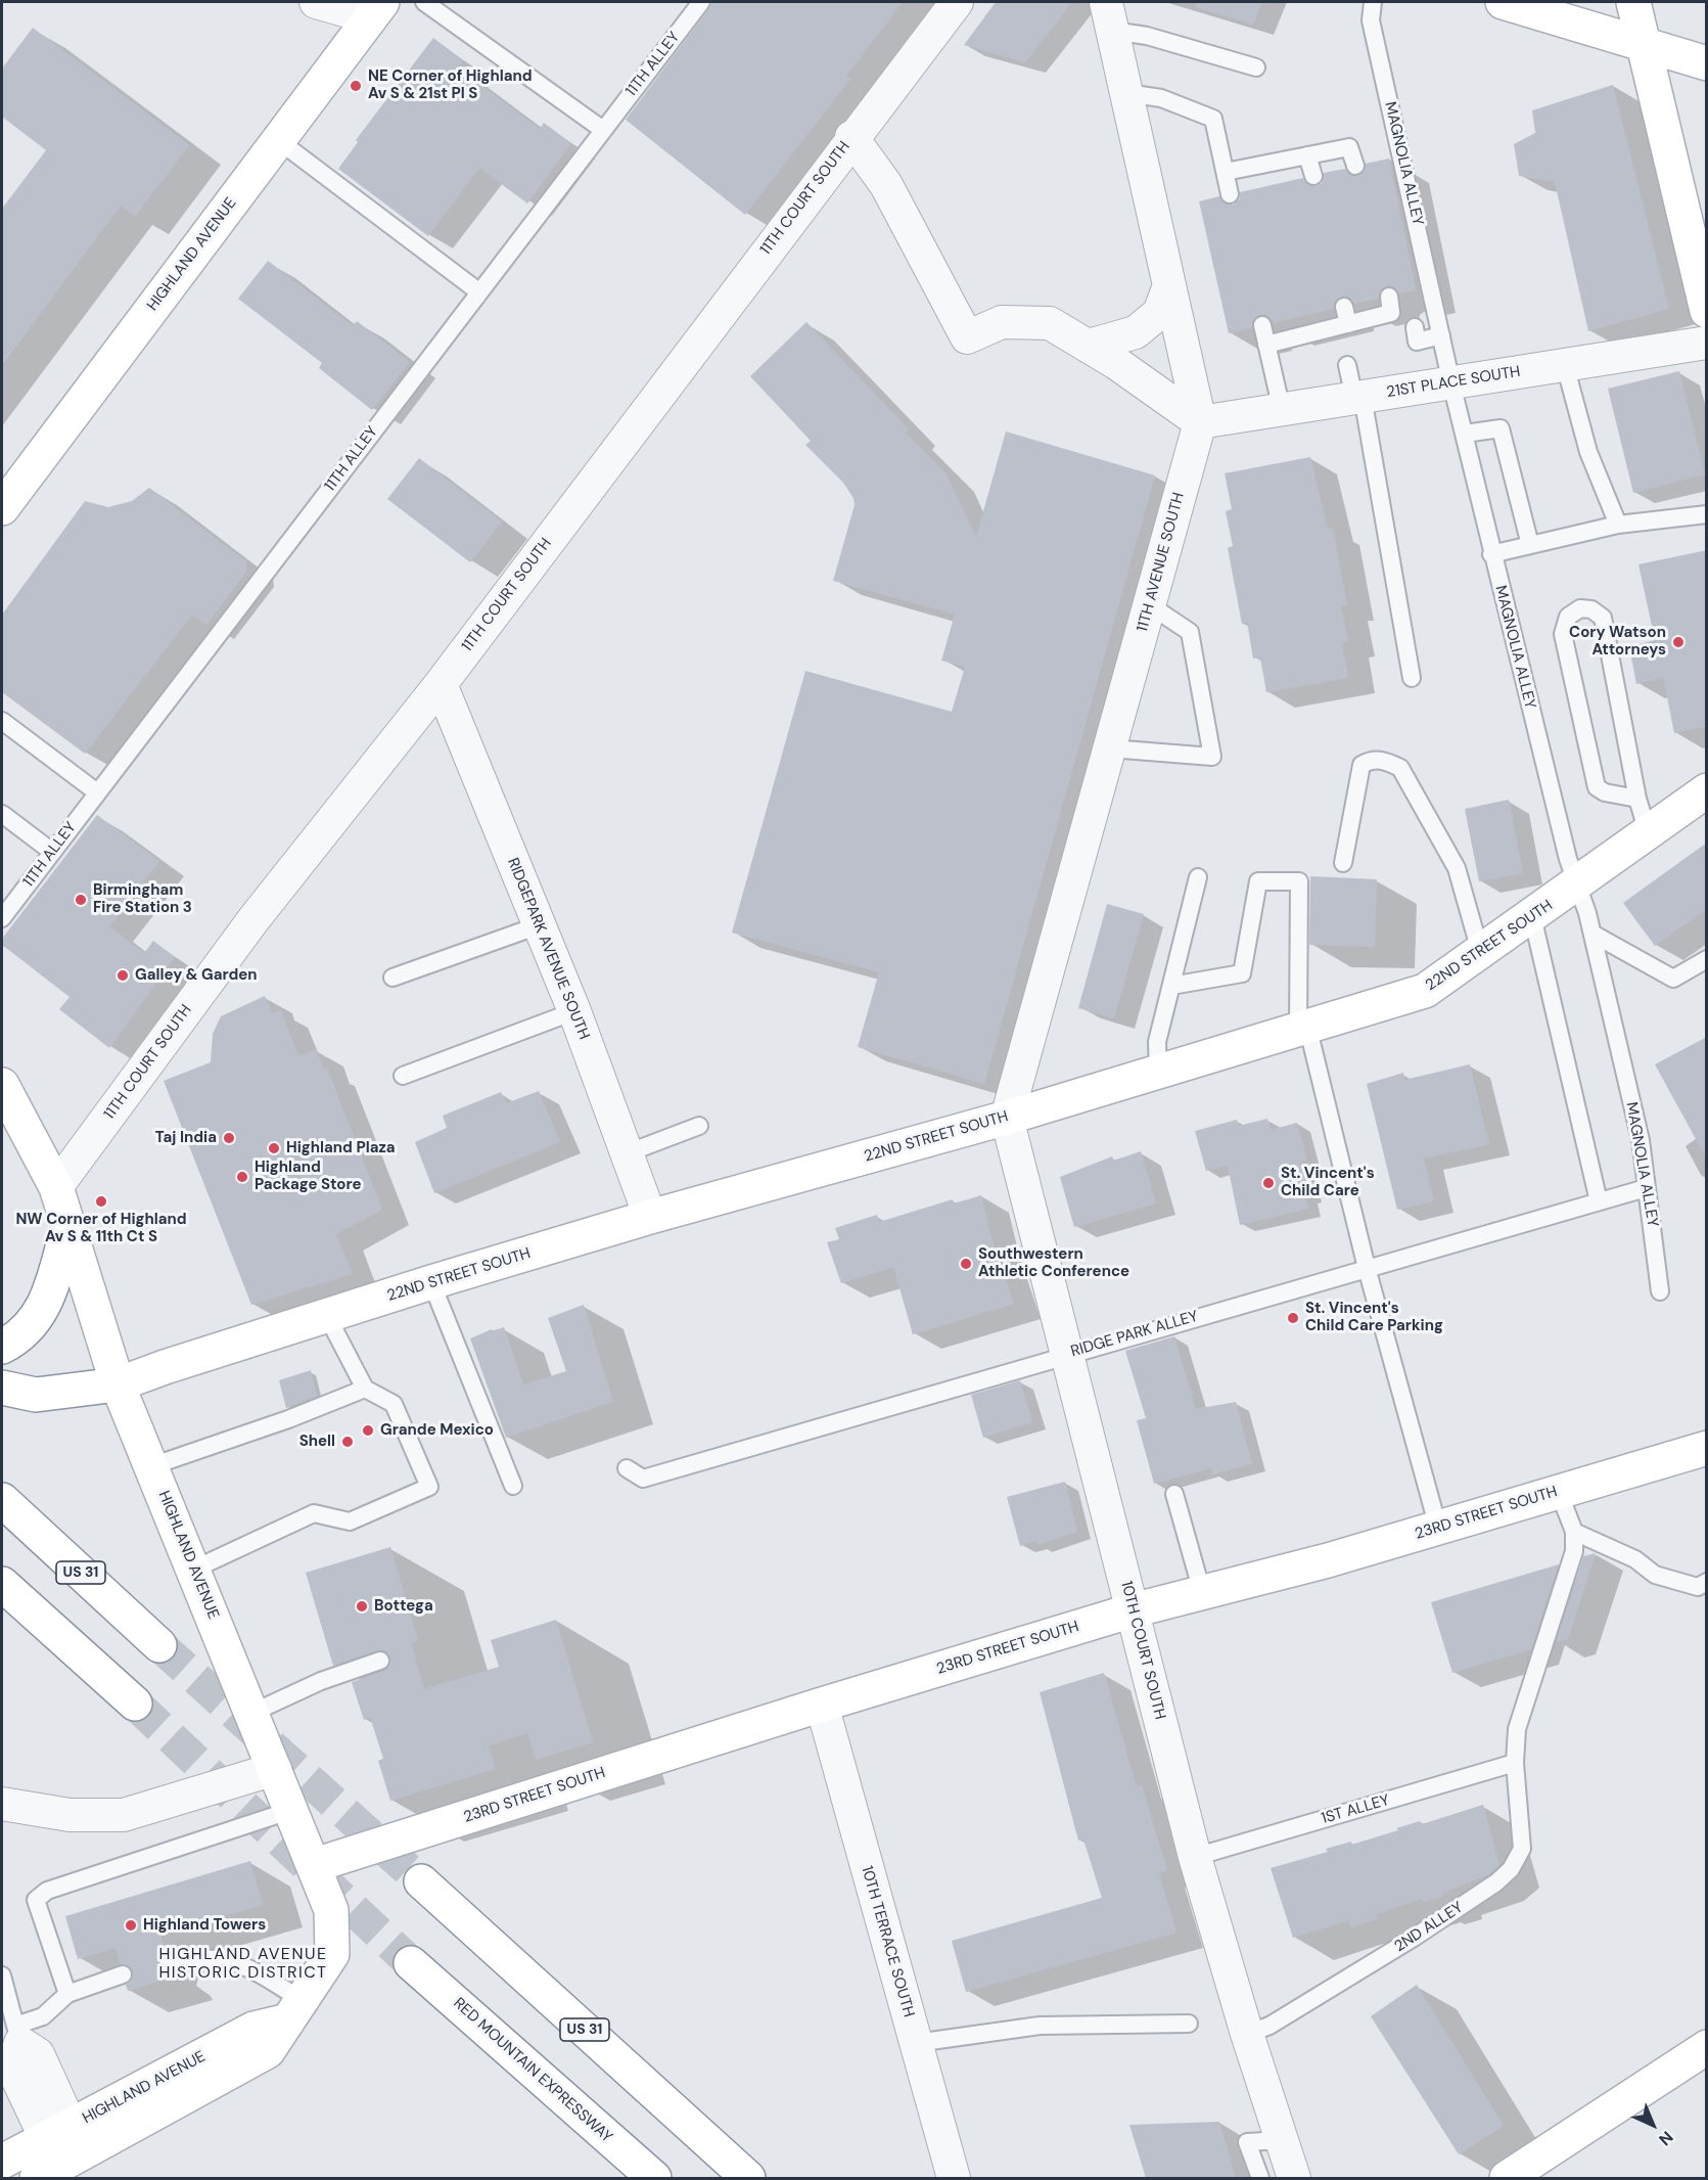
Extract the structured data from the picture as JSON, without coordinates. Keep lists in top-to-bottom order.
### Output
{
  "streets": {
    "main road": [
      "HIGHLAND AVENUE",
      "22ND STREET SOUTH",
      "23RD STREET SOUTH",
      "US 31",
      "RED MOUNTAIN EXPRESSWAY"
    ],
    "street": [
      "11TH COURT SOUTH",
      "21ST PLACE SOUTH",
      "11TH AVENUE SOUTH",
      "RIDGEPARK AVENUE SOUTH",
      "10TH COURT SOUTH",
      "10TH TERRACE SOUTH"
    ],
    "lane": [
      "11TH ALLEY",
      "MAGNOLIA ALLEY",
      "RIDGE PARK ALLEY",
      "1ST ALLEY",
      "2ND ALLEY"
    ]
  },
  "crossings": [
    ["MAGNOLIA ALLEY", "21ST PLACE SOUTH"],
    ["MAGNOLIA ALLEY", "22ND STREET SOUTH"],
    ["MAGNOLIA ALLEY", "RIDGE PARK ALLEY"],
    ["11TH COURT SOUTH", "HIGHLAND AVENUE"],
    ["11TH COURT SOUTH", "RIDGEPARK AVENUE SOUTH"],
    ["HIGHLAND AVENUE", "22ND STREET SOUTH"],
    ["HIGHLAND AVENUE", "23RD STREET SOUTH"],
    ["21ST PLACE SOUTH", "11TH AVENUE SOUTH"],
    ["11TH AVENUE SOUTH", "22ND STREET SOUTH"],
    ["11TH AVENUE SOUTH", "10TH COURT SOUTH"],
    ["22ND STREET SOUTH", "RIDGEPARK AVENUE SOUTH"],
    ["22ND STREET SOUTH", "10TH COURT SOUTH"],
    ["RIDGE PARK ALLEY", "10TH COURT SOUTH"],
    ["23RD STREET SOUTH", "10TH COURT SOUTH"],
    ["23RD STREET SOUTH", "10TH TERRACE SOUTH"],
    ["10TH COURT SOUTH", "1ST ALLEY"],
    ["10TH COURT SOUTH", "2ND ALLEY"],
    ["1ST ALLEY", "2ND ALLEY"]
  ],
  "districts": ["HIGHLAND AVENUE HISTORIC DISTRICT"],
  "places": [
    "NE Corner of Highland Av S & 21st Pl S",
    "Cory Watson Attorneys",
    "Birmingham Fire Station 3",
    "Galley & Garden",
    "Taj India",
    "Highland Plaza",
    "Highland Package Store",
    "St. Vincent's Child Care",
    "NW Corner of Highland Av S & 11th Ct S",
    "Southwestern Athletic Conference",
    "St. Vincent's Child Care Parking",
    "Grande Mexico",
    "Shell",
    "Bottega",
    "Highland Towers"
  ],
  "north": "bottom right"
}
